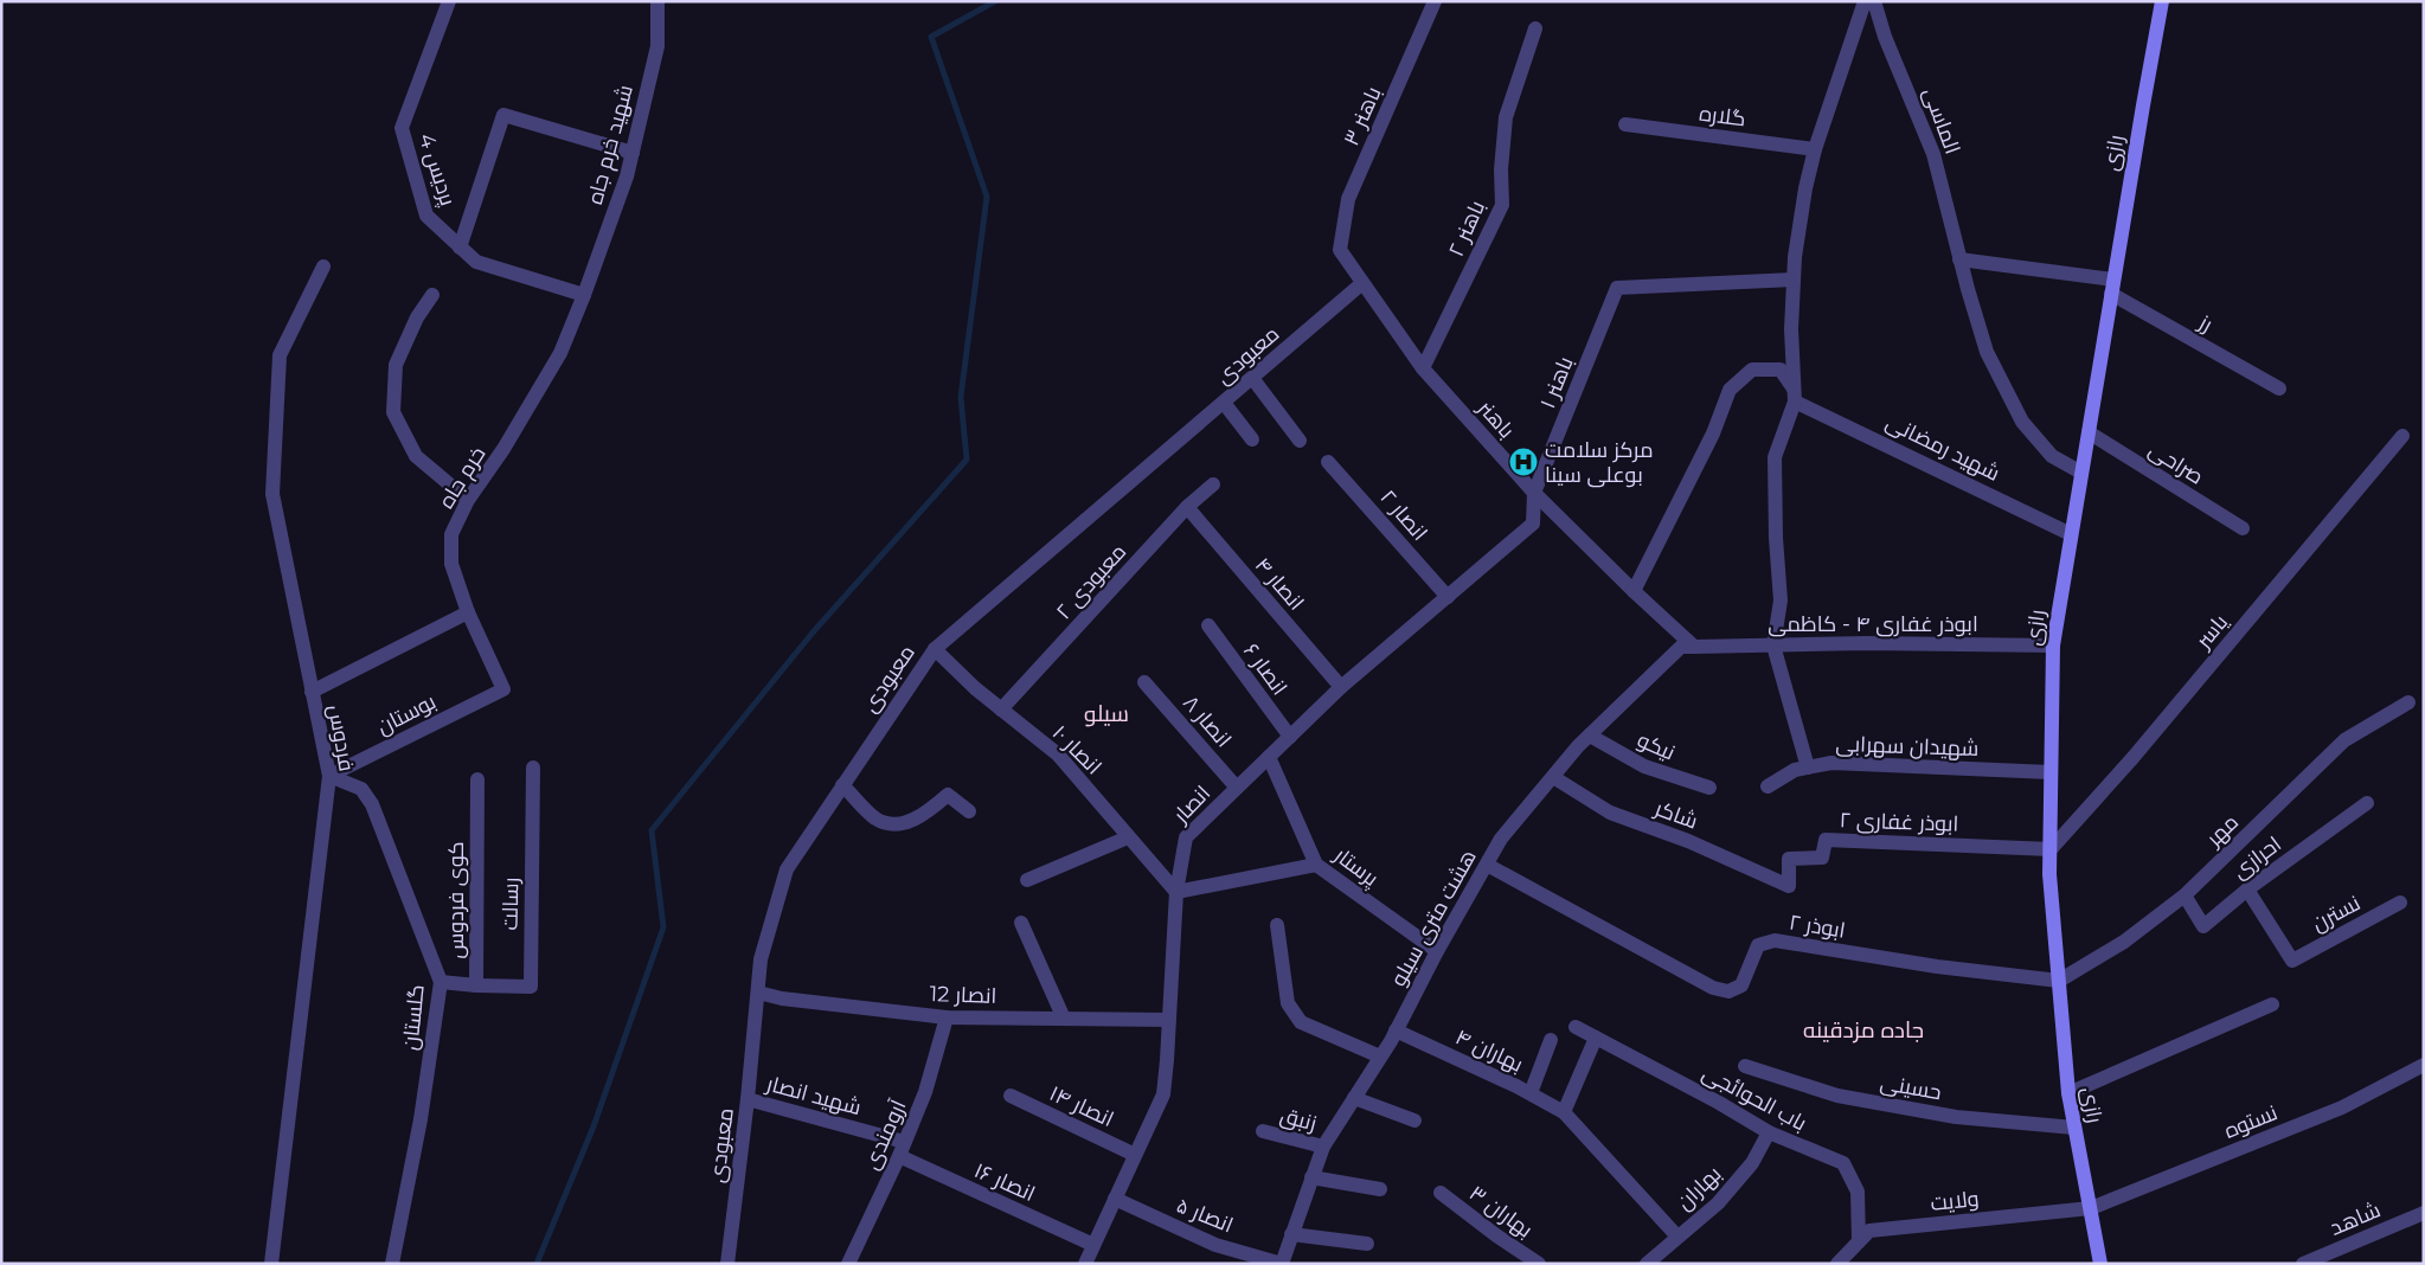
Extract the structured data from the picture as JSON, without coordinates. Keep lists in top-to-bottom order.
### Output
{
  "streets": {
    "main road": ["رازی"],
    "street": [
      "باهنر ۳",
      "گلاره",
      "الماسی",
      "شهید خرم جاه",
      "پردیس 4",
      "باهنر ۲",
      "رز",
      "معبودی",
      "باهنر ۱",
      "باهنر",
      "شهید رمضانی",
      "صراحی",
      "خرم جاه",
      "انصار ۲",
      "معبودی ۲",
      "انصار ۴",
      "ابوذر غفاری ۴ - کاظمی",
      "یاسر",
      "انصار ۶",
      "بوستان",
      "انصار ۸",
      "فردوس",
      "نیکو",
      "شهیدان سهرابی",
      "انصار ۱۰",
      "انصار",
      "شاکر",
      "ابوذر غفاری ۲",
      "مهر",
      "احرازی",
      "پرستار",
      "کوی فردوس",
      "رسالت",
      "نسترن",
      "هشت متری سیلو",
      "ابوذر ۲",
      "انصار 12",
      "گلستان",
      "بهاران ۴",
      "حسینی",
      "شهید انصار",
      "باب الحوائجی",
      "انصار ۱۴",
      "زنبق",
      "نستوه",
      "آرومندی",
      "انصار ۱۶",
      "بهاران",
      "ولایت",
      "بهاران ۳",
      "انصار ۵",
      "شاهد"
    ]
  },
  "crossings": [
    ["باهنر ۳", "باهنر"],
    ["الماسی", "رازی"],
    ["شهید خرم جاه", "پردیس 4"],
    ["شهید خرم جاه", "خرم جاه"],
    ["رازی", "رز"],
    ["رازی", "شهید رمضانی"],
    ["رازی", "صراحی"],
    ["رازی", "ابوذر غفاری ۴ - کاظمی"],
    ["رازی", "یاسر"],
    ["رازی", "شهیدان سهرابی"],
    ["رازی", "ابوذر غفاری ۲"],
    ["رازی", "مهر"],
    ["رازی", "ابوذر ۲"],
    ["رازی", "حسینی"],
    ["رازی", "نستوه"],
    ["رازی", "ولایت"],
    ["پردیس 4", "خرم جاه"],
    ["باهنر ۲", "باهنر"],
    ["معبودی", "باهنر"],
    ["معبودی", "انصار ۱۰"],
    ["معبودی", "انصار 12"],
    ["معبودی", "شهید انصار"],
    ["باهنر ۱", "باهنر"],
    ["باهنر ۱", "انصار"],
    ["باهنر", "شهید رمضانی"],
    ["باهنر", "ابوذر غفاری ۴ - کاظمی"],
    ["باهنر", "انصار"],
    ["باهنر", "هشت متری سیلو"],
    ["خرم جاه", "بوستان"],
    ["انصار ۲", "انصار"],
    ["معبودی ۲", "انصار ۴"],
    ["معبودی ۲", "انصار ۱۰"],
    ["انصار ۴", "انصار"],
    ["ابوذر غفاری ۴ - کاظمی", "هشت متری سیلو"],
    ["یاسر", "ابوذر غفاری ۲"],
    ["انصار ۶", "انصار"],
    ["بوستان", "فردوس"],
    ["بوستان", "گلستان"],
    ["انصار ۸", "انصار"],
    ["فردوس", "گلستان"],
    ["نیکو", "هشت متری سیلو"],
    ["انصار ۱۰", "انصار"],
    ["انصار", "پرستار"],
    ["انصار", "انصار 12"],
    ["انصار", "انصار ۱۴"],
    ["انصار", "انصار ۱۶"],
    ["انصار", "انصار ۵"],
    ["شاکر", "ابوذر غفاری ۲"],
    ["شاکر", "هشت متری سیلو"],
    ["مهر", "احرازی"],
    ["مهر", "ابوذر ۲"],
    ["احرازی", "نسترن"],
    ["پرستار", "هشت متری سیلو"],
    ["کوی فردوس", "رسالت"],
    ["کوی فردوس", "گلستان"],
    ["هشت متری سیلو", "ابوذر ۲"],
    ["هشت متری سیلو", "بهاران ۴"],
    ["هشت متری سیلو", "زنبق"],
    ["هشت متری سیلو", "انصار ۵"],
    ["انصار 12", "آرومندی"],
    ["بهاران ۴", "بهاران"],
    ["شهید انصار", "آرومندی"],
    ["شهید انصار", "انصار ۱۶"],
    ["باب الحوائجی", "بهاران"],
    ["باب الحوائجی", "ولایت"],
    ["نستوه", "ولایت"],
    ["آرومندی", "انصار ۱۶"]
  ],
  "districts": ["سیلو", "جاده مزدقینه"],
  "places": {
    "hospital": ["مرکز سلامت بوعلی سینا"]
  }
}
